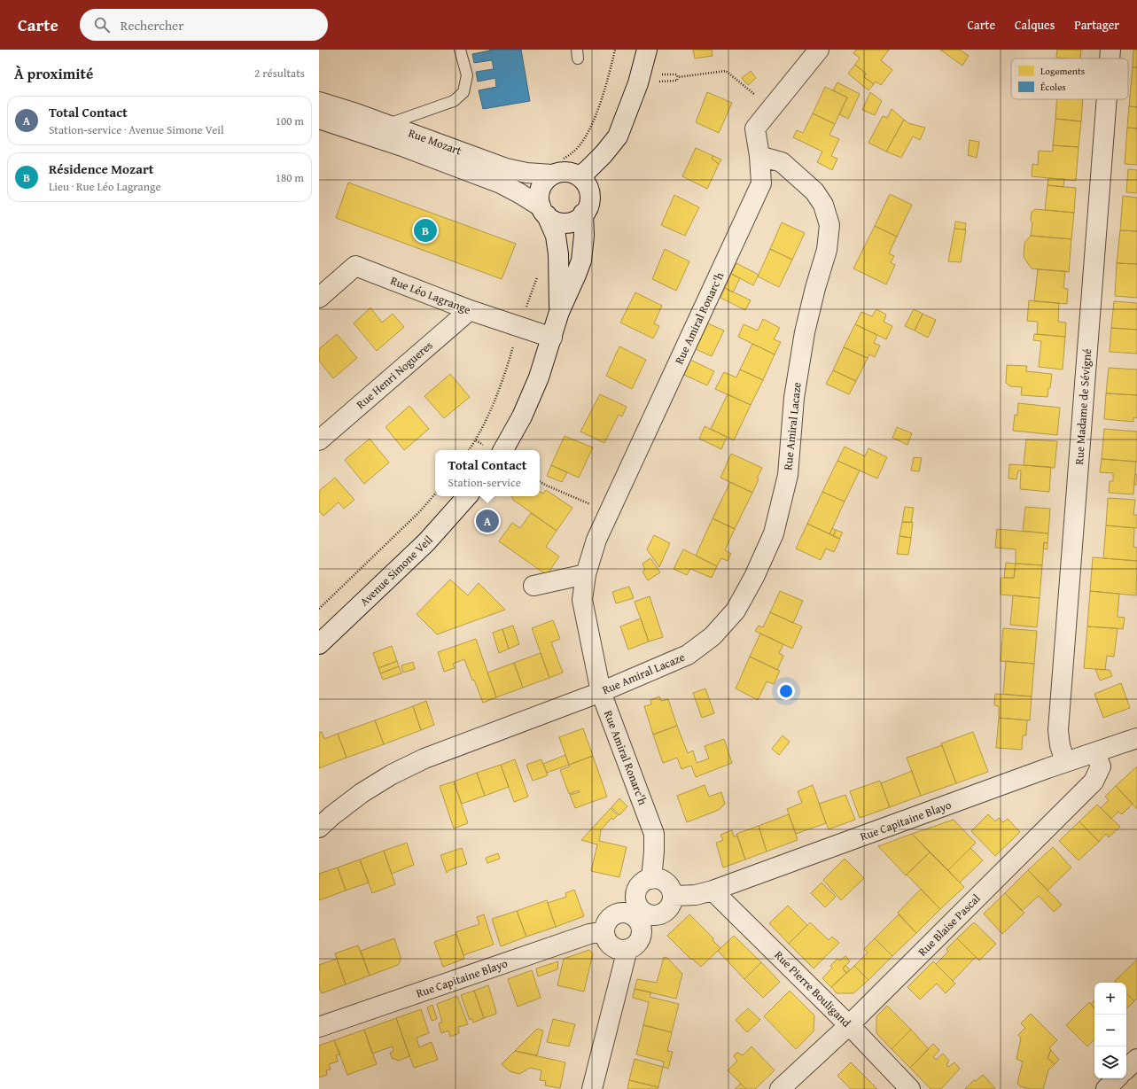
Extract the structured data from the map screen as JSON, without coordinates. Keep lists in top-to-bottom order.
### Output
{
  "streets": {
    "street": [
      "Rue Mozart",
      "Rue Léo Lagrange",
      "Rue Amiral Ronarc'h",
      "Rue Henri Nogueres",
      "Rue Madame de Sévigné",
      "Rue Amiral Lacaze",
      "Avenue Simone Veil",
      "Rue Capitaine Blayo",
      "Rue Blaise Pascal",
      "Rue Pierre Bouligand"
    ]
  },
  "crossings": [
    ["Rue Léo Lagrange", "Rue Henri Nogueres"],
    ["Rue Amiral Ronarc'h", "Rue Amiral Lacaze"],
    ["Rue Amiral Ronarc'h", "Rue Capitaine Blayo"],
    ["Rue Madame de Sévigné", "Rue Capitaine Blayo"],
    ["Rue Capitaine Blayo", "Rue Blaise Pascal"],
    ["Rue Capitaine Blayo", "Rue Pierre Bouligand"],
    ["Rue Blaise Pascal", "Rue Pierre Bouligand"]
  ],
  "legend": ["Logements", "Écoles"],
  "page": {
    "header": "Carte",
    "search": "Rechercher",
    "nav": ["Carte", "Calques", "Partager"],
    "heading": ["À proximité", "2 résultats"],
    "list": [
      {
        "mark": "A",
        "name": "Total Contact",
        "note": "Station-service · Avenue Simone Veil",
        "value": "100 m"
      },
      {
        "mark": "B",
        "name": "Résidence Mozart",
        "note": "Lieu · Rue Léo Lagrange",
        "value": "180 m"
      }
    ],
    "pins": ["B", "A"],
    "popup": ["Total Contact", "Station-service"],
    "map_buttons": ["+", "−"]
  }
}
